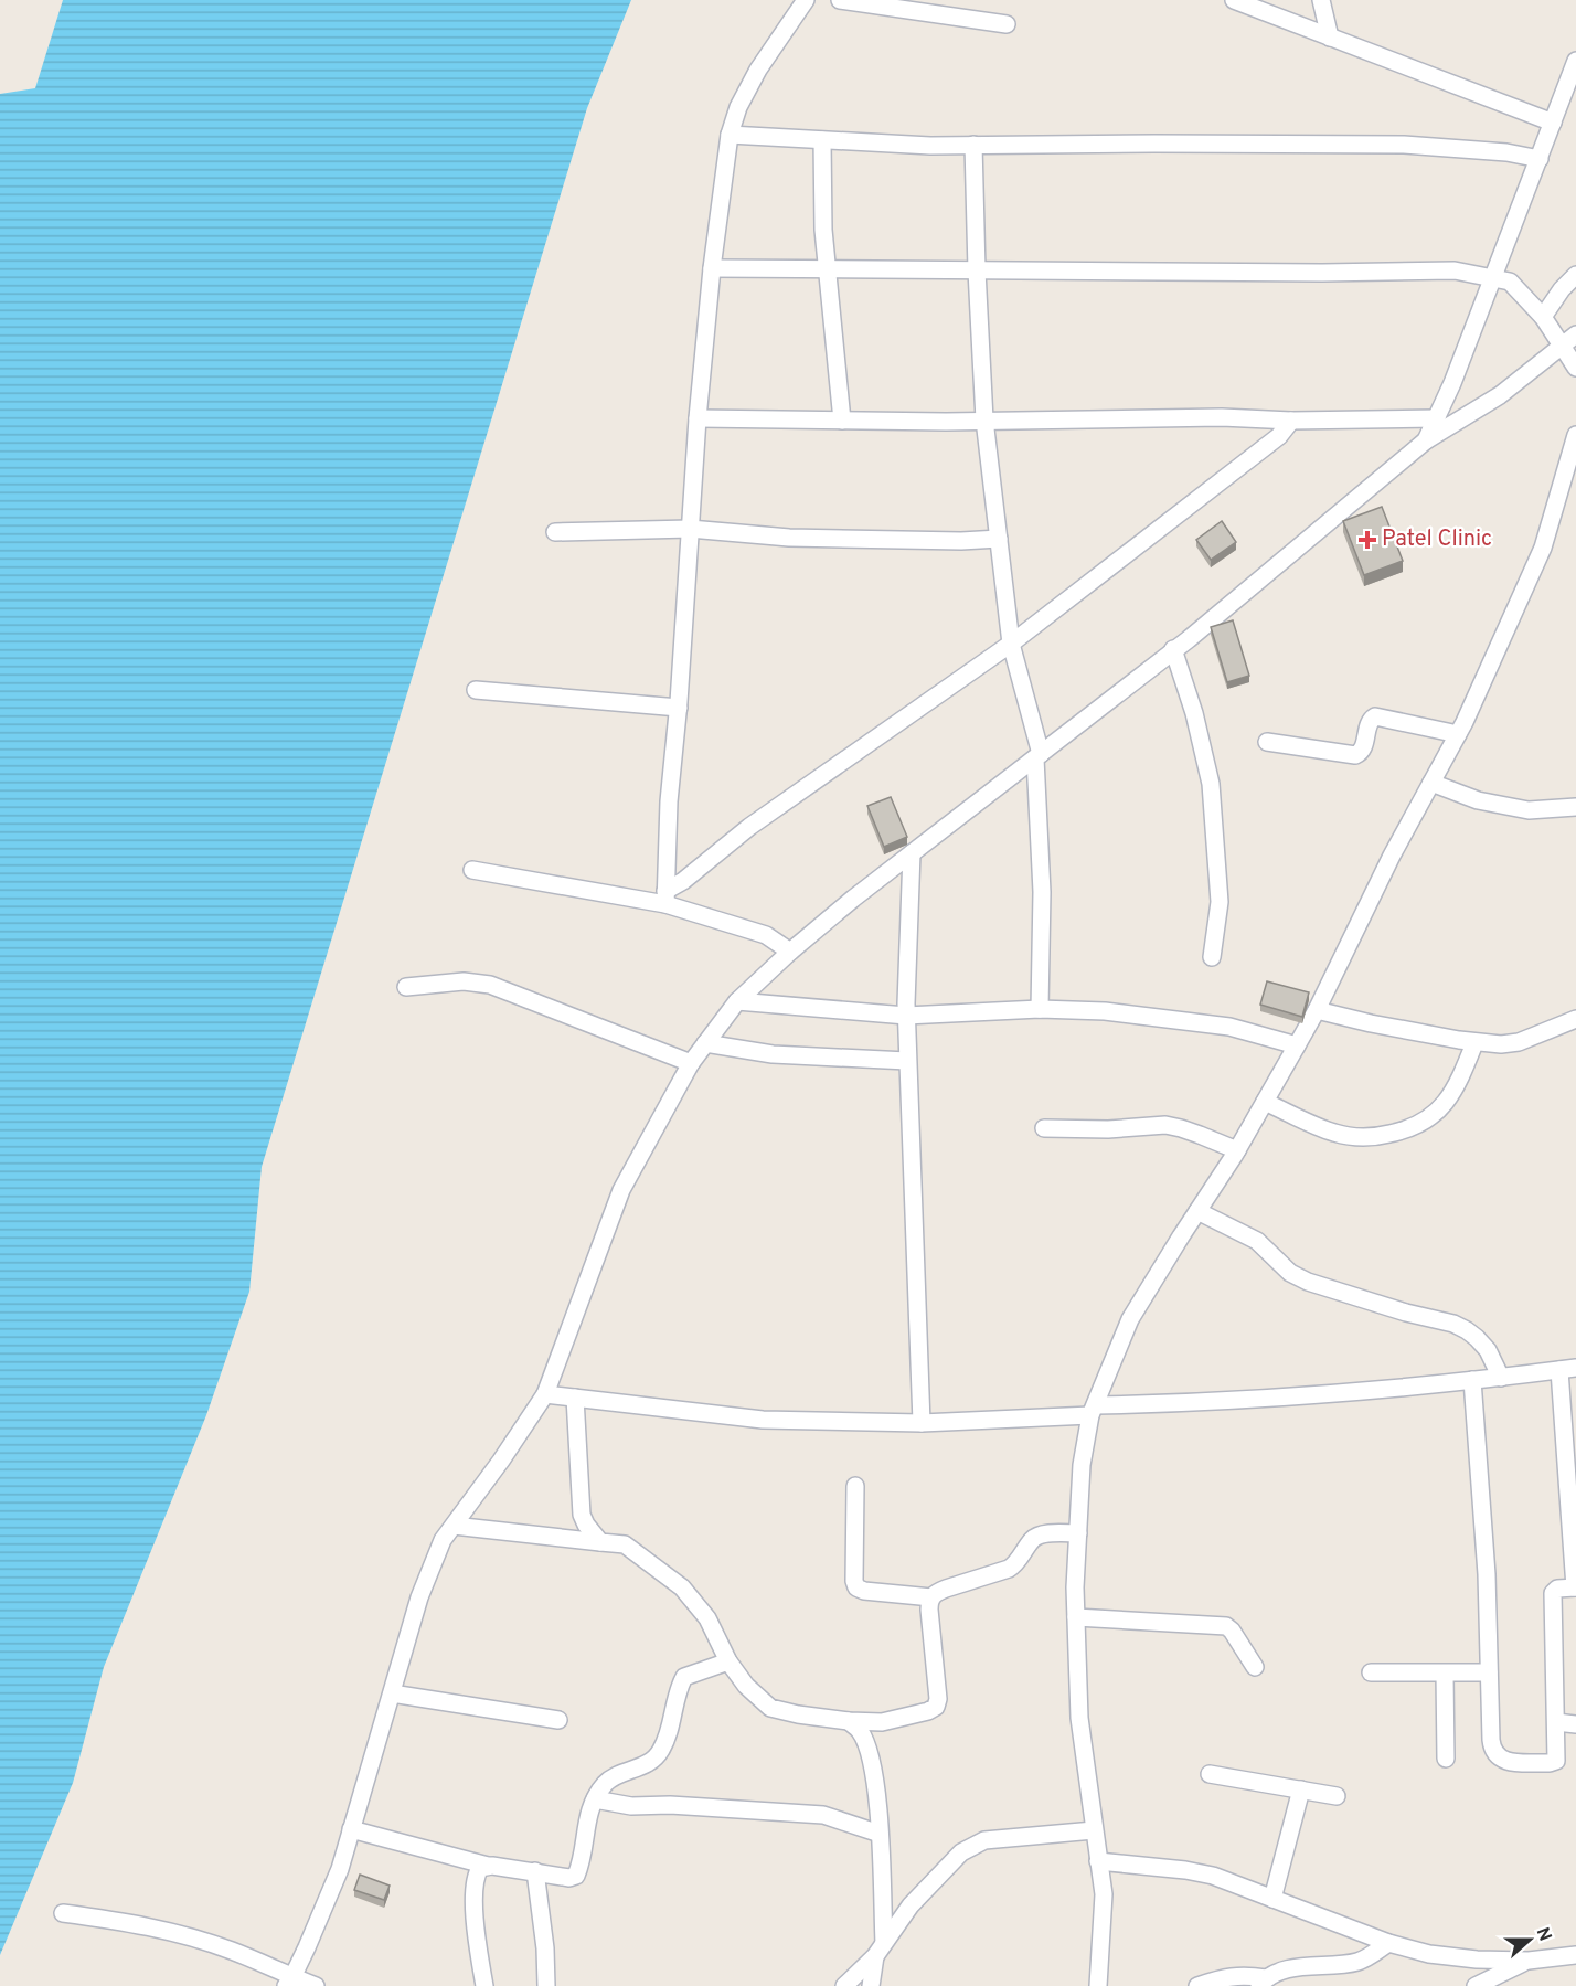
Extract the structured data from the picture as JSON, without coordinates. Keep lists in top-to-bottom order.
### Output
{
  "places": {
    "health": ["Patel Clinic"]
  },
  "north": "right"
}
